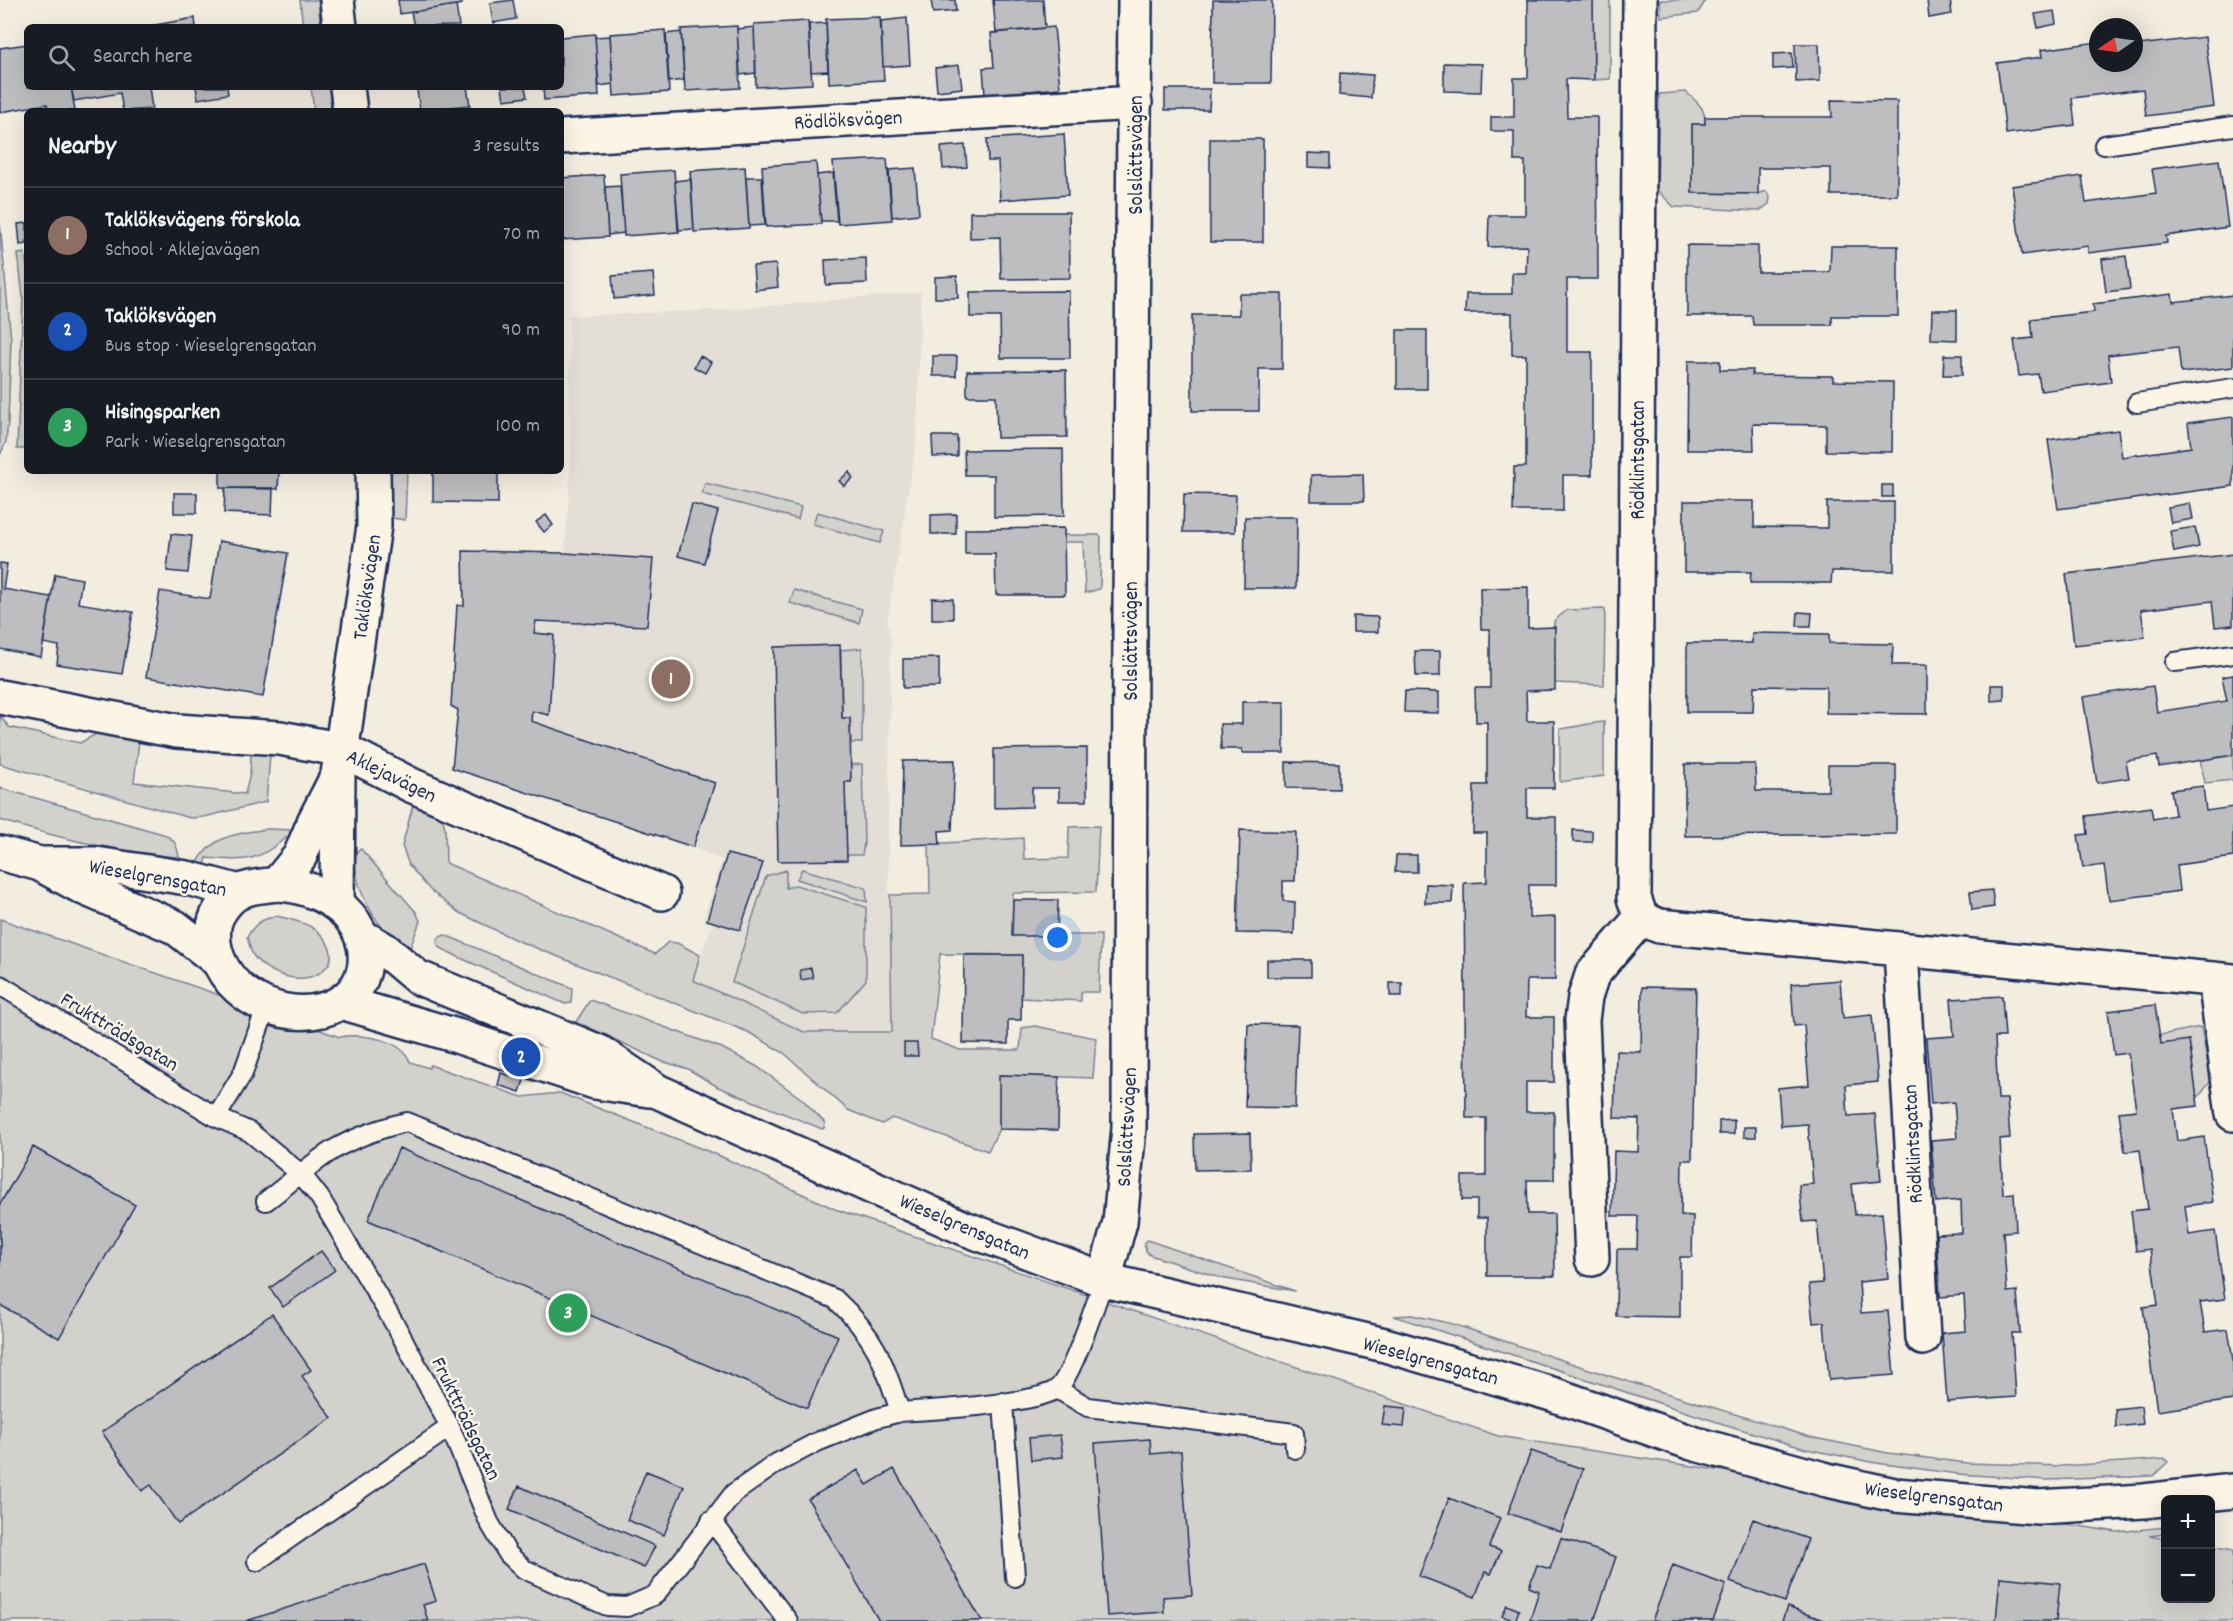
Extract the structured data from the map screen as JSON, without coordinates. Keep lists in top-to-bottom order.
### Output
{
  "streets": {
    "street": [
      "Rödlöksvägen",
      "Solslättsvägen",
      "Rödklintsgatan",
      "Taklöksvägen",
      "Aklejavägen",
      "Wieselgrensgatan"
    ],
    "lane": ["Fruktträdsgatan"]
  },
  "crossings": [
    ["Rödlöksvägen", "Solslättsvägen"],
    ["Solslättsvägen", "Wieselgrensgatan"],
    ["Taklöksvägen", "Aklejavägen"],
    ["Taklöksvägen", "Wieselgrensgatan"]
  ],
  "north": "left",
  "page": {
    "search": "Search here",
    "heading": ["Nearby", "3 results"],
    "list": [
      {
        "mark": "1",
        "name": "Taklöksvägens förskola",
        "note": "School · Aklejavägen",
        "value": "70 m"
      },
      {
        "mark": "2",
        "name": "Taklöksvägen",
        "note": "Bus stop · Wieselgrensgatan",
        "value": "90 m"
      },
      {
        "mark": "3",
        "name": "Hisingsparken",
        "note": "Park · Wieselgrensgatan",
        "value": "100 m"
      }
    ],
    "pins": ["1", "2", "3"],
    "map_buttons": ["+", "−"]
  }
}
